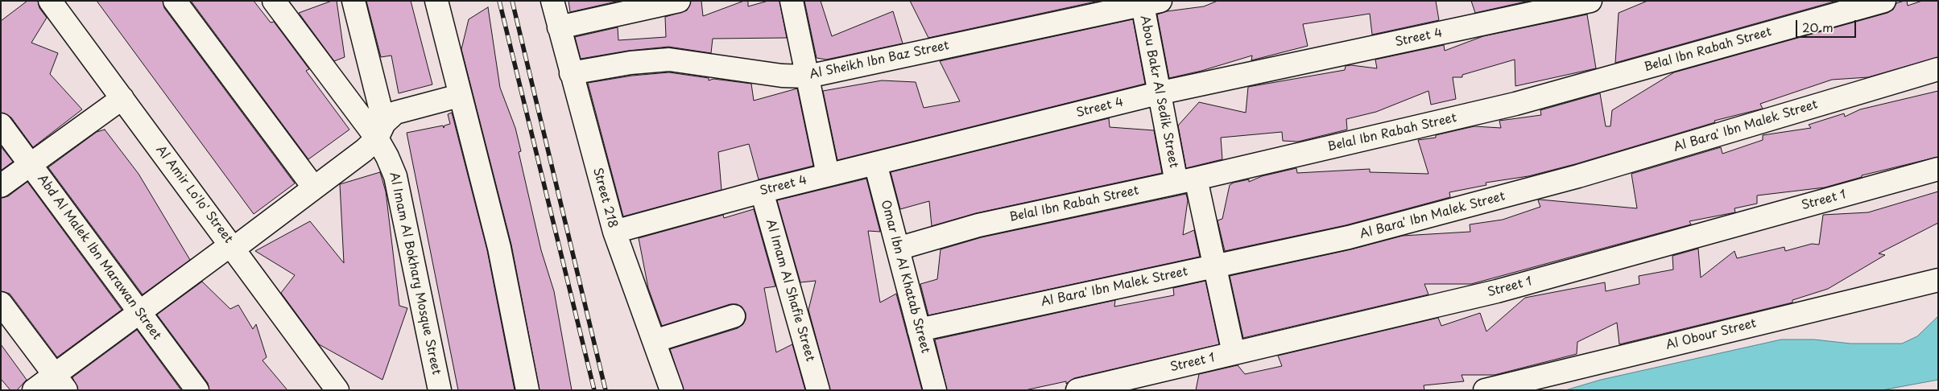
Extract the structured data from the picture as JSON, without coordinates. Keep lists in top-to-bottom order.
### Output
{
  "streets": {
    "street": [
      "Street 4",
      "Belal Ibn Rabah Street",
      "Al Sheikh Ibn Baz Street",
      "Abou Bakr Al Sedik Street",
      "Al Bara' Ibn Malek Street",
      "Al Amir Lo'lo' Street",
      "Street 218",
      "Street 1",
      "Abd Al Malek Ibn Marawan Street",
      "Al Imam Al Bokhary Mosque Street",
      "Omar Ibn Al Khatab Street",
      "Al Imam Al Shafie Street",
      "Al Obour Street"
    ]
  },
  "crossings": [
    ["Street 4", "Abou Bakr Al Sedik Street"],
    ["Street 4", "Street 218"],
    ["Street 4", "Omar Ibn Al Khatab Street"],
    ["Street 4", "Al Imam Al Shafie Street"],
    ["Belal Ibn Rabah Street", "Abou Bakr Al Sedik Street"],
    ["Belal Ibn Rabah Street", "Omar Ibn Al Khatab Street"],
    ["Al Sheikh Ibn Baz Street", "Abou Bakr Al Sedik Street"],
    ["Al Sheikh Ibn Baz Street", "Street 218"],
    ["Abou Bakr Al Sedik Street", "Al Bara' Ibn Malek Street"],
    ["Abou Bakr Al Sedik Street", "Street 1"],
    ["Al Bara' Ibn Malek Street", "Omar Ibn Al Khatab Street"]
  ],
  "scale_bar": "20 m"
}
